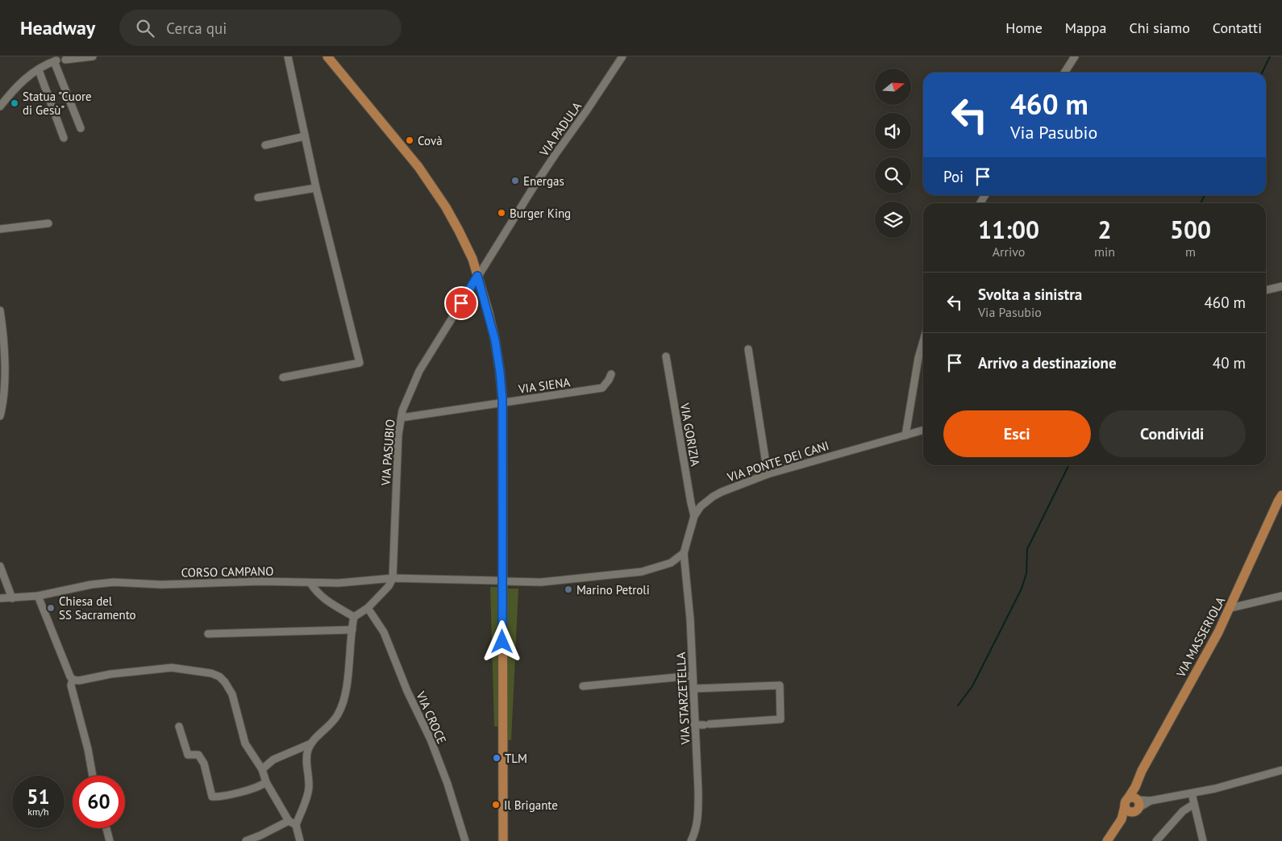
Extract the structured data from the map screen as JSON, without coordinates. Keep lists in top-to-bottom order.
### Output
{
  "streets": {
    "main road": ["VIA MASSERIOLA"],
    "street": [
      "VIA PADULA",
      "VIA SIENA",
      "VIA GORIZIA",
      "VIA PASUBIO",
      "VIA PONTE DEI CANI",
      "CORSO CAMPANO",
      "VIA STARZETELLA",
      "VIA CROCE"
    ]
  },
  "crossings": [
    ["VIA PADULA", "VIA PASUBIO"],
    ["VIA SIENA", "VIA PASUBIO"],
    ["VIA GORIZIA", "VIA PONTE DEI CANI"],
    ["VIA PASUBIO", "CORSO CAMPANO"],
    ["VIA PONTE DEI CANI", "VIA STARZETELLA"]
  ],
  "places": [
    "Statua \"Cuore di Gesù\"",
    "Covà",
    "Energas",
    "Burger King",
    "Marino Petroli",
    "Chiesa del SS Sacramento",
    "TLM",
    "Il Brigante"
  ],
  "north": "right",
  "page": {
    "header": "Headway",
    "search": "Cerca qui",
    "nav": [
      "Home",
      "Mappa",
      "Chi siamo",
      "Contatti"
    ],
    "turn": ["460 m", "Via Pasubio"],
    "then": "Poi",
    "eta": [
      "11:00",
      "Arrivo",
      "2",
      "min",
      "500",
      "m"
    ],
    "list": [
      {
        "name": "Svolta a sinistra",
        "note": "Via Pasubio",
        "value": "460 m"
      },
      {
        "name": "Arrivo a destinazione",
        "value": "40 m"
      }
    ],
    "buttons": ["Esci", "Condividi"],
    "speed": "51 km/h",
    "limit": "60"
  }
}
